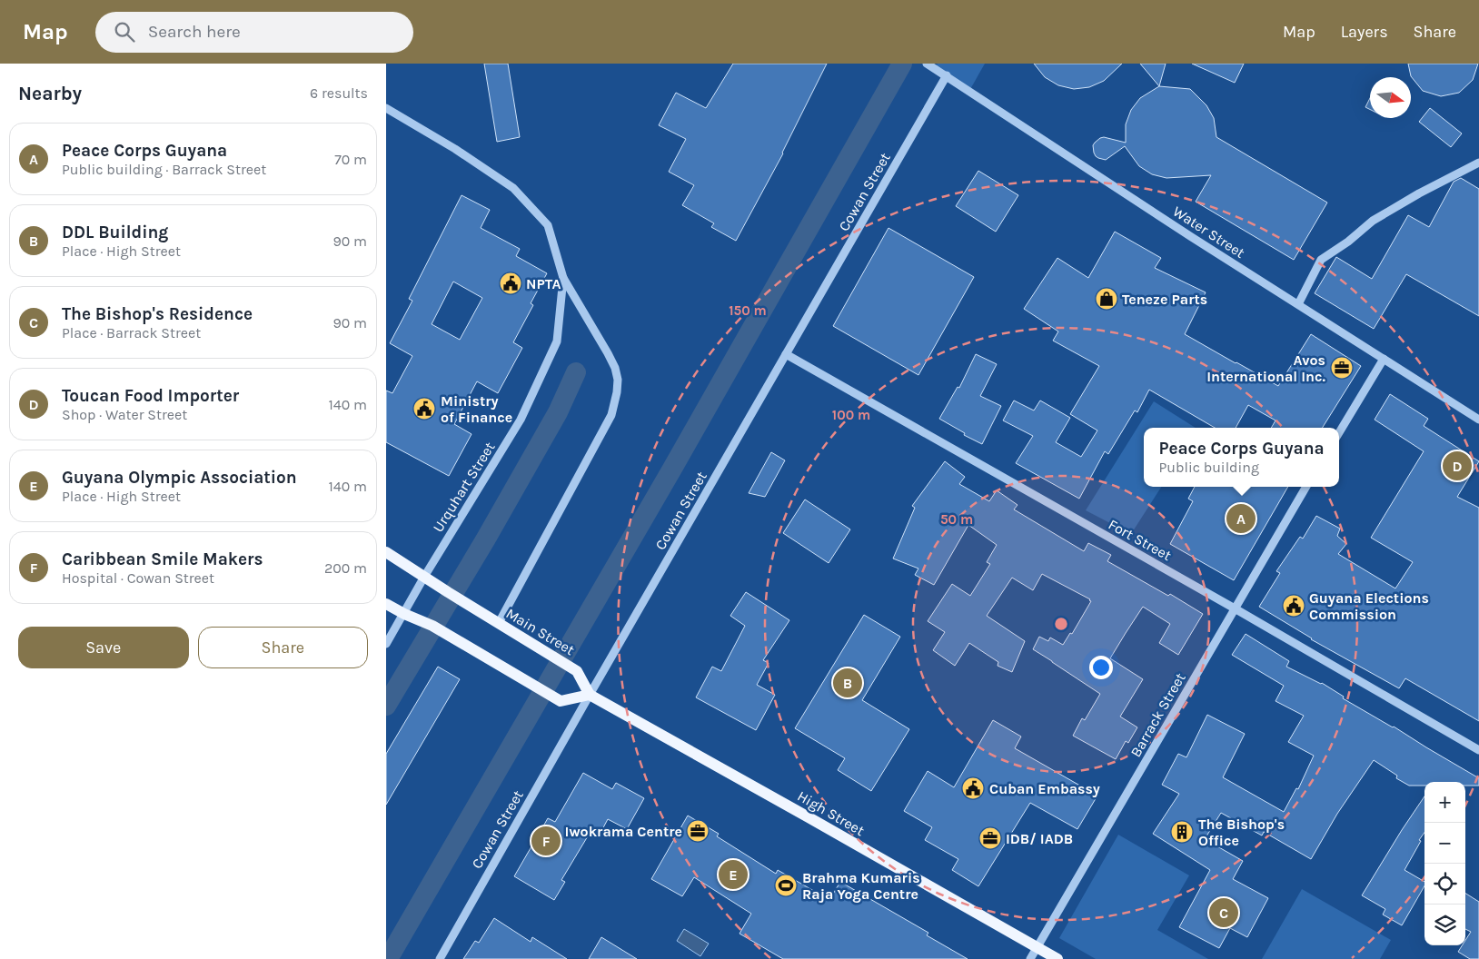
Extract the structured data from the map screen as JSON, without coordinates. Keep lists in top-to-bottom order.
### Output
{
  "streets": {
    "main road": ["Main Street", "High Street"],
    "street": [
      "Cowan Street",
      "Water Street",
      "Urquhart Street",
      "Fort Street",
      "Barrack Street"
    ]
  },
  "crossings": [
    ["Cowan Street", "Water Street"],
    ["Cowan Street", "Fort Street"],
    ["Cowan Street", "Main Street"],
    ["Cowan Street", "High Street"],
    ["Urquhart Street", "Main Street"],
    ["Fort Street", "Barrack Street"],
    ["Main Street", "High Street"],
    ["Barrack Street", "High Street"]
  ],
  "places": {
    "public building": [
      "NPTA",
      "Ministry of Finance",
      "Guyana Elections Commission",
      "Cuban Embassy"
    ],
    "shop": ["Teneze Parts"],
    "office": ["Avos International Inc.", "Iwokrama Centre", "IDB/ IADB"],
    "building": ["The Bishop's Office"],
    "sports": ["Brahma Kumaris Raja Yoga Centre"]
  },
  "north": "right",
  "page": {
    "header": "Map",
    "search": "Search here",
    "nav": ["Map", "Layers", "Share"],
    "heading": ["Nearby", "6 results"],
    "list": [
      {
        "mark": "A",
        "name": "Peace Corps Guyana",
        "note": "Public building · Barrack Street",
        "value": "70 m"
      },
      {
        "mark": "B",
        "name": "DDL Building",
        "note": "Place · High Street",
        "value": "90 m"
      },
      {
        "mark": "C",
        "name": "The Bishop's Residence",
        "note": "Place · Barrack Street",
        "value": "90 m"
      },
      {
        "mark": "D",
        "name": "Toucan Food Importer",
        "note": "Shop · Water Street",
        "value": "140 m"
      },
      {
        "mark": "E",
        "name": "Guyana Olympic Association",
        "note": "Place · High Street",
        "value": "140 m"
      },
      {
        "mark": "F",
        "name": "Caribbean Smile Makers",
        "note": "Hospital · Cowan Street",
        "value": "200 m"
      }
    ],
    "popup": ["Peace Corps Guyana", "Public building"],
    "pins": [
      "D",
      "A",
      "B",
      "F",
      "E",
      "C"
    ],
    "buttons": ["Save", "Share"],
    "map_buttons": ["+", "−"]
  },
  "rings": ["150 m", "100 m", "50 m"]
}
